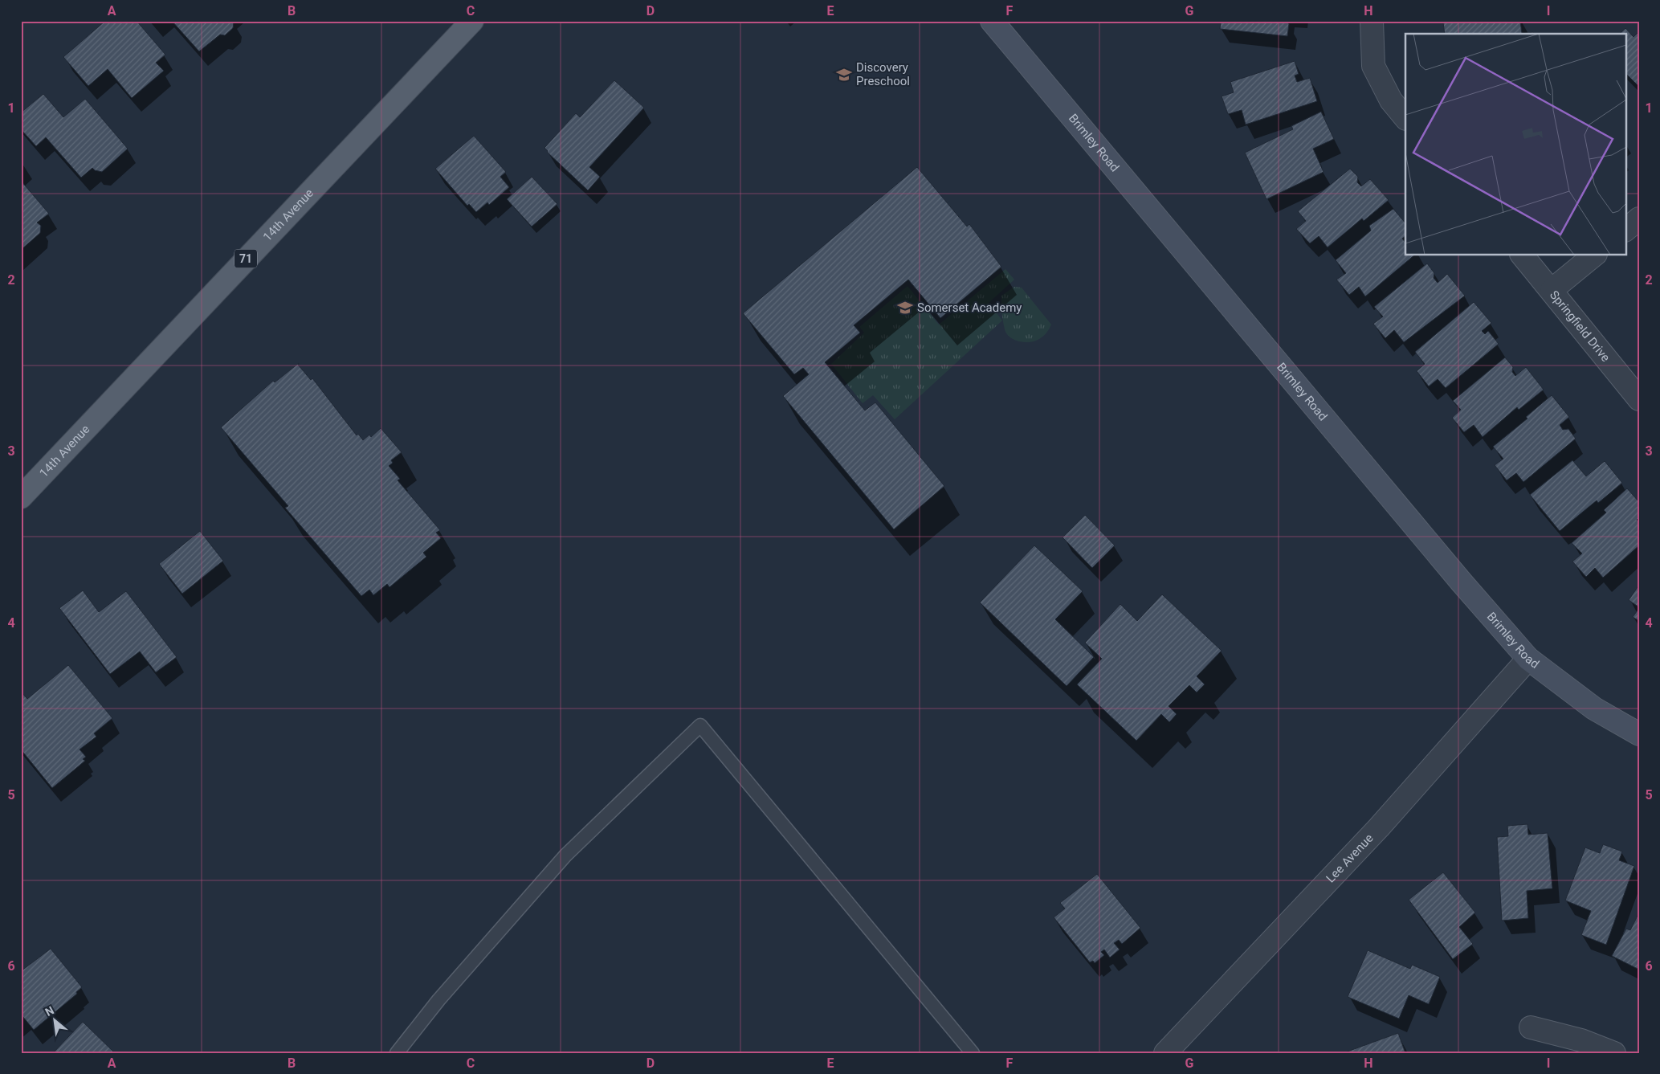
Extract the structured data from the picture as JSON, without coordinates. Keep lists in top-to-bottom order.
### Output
{
  "streets": {
    "main road": ["Brimley Road", "14th Avenue", "71"],
    "street": ["Springfield Drive", "Lee Avenue"]
  },
  "crossings": [
    ["Brimley Road", "Lee Avenue"]
  ],
  "places": {
    "school or university": ["Discovery Preschool", "Somerset Academy"]
  },
  "north": "top left",
  "grid": {
    "columns": [
      "A",
      "B",
      "C",
      "D",
      "E",
      "F",
      "G",
      "H",
      "I"
    ],
    "rows": [
      "1",
      "2",
      "3",
      "4",
      "5",
      "6"
    ]
  }
}
